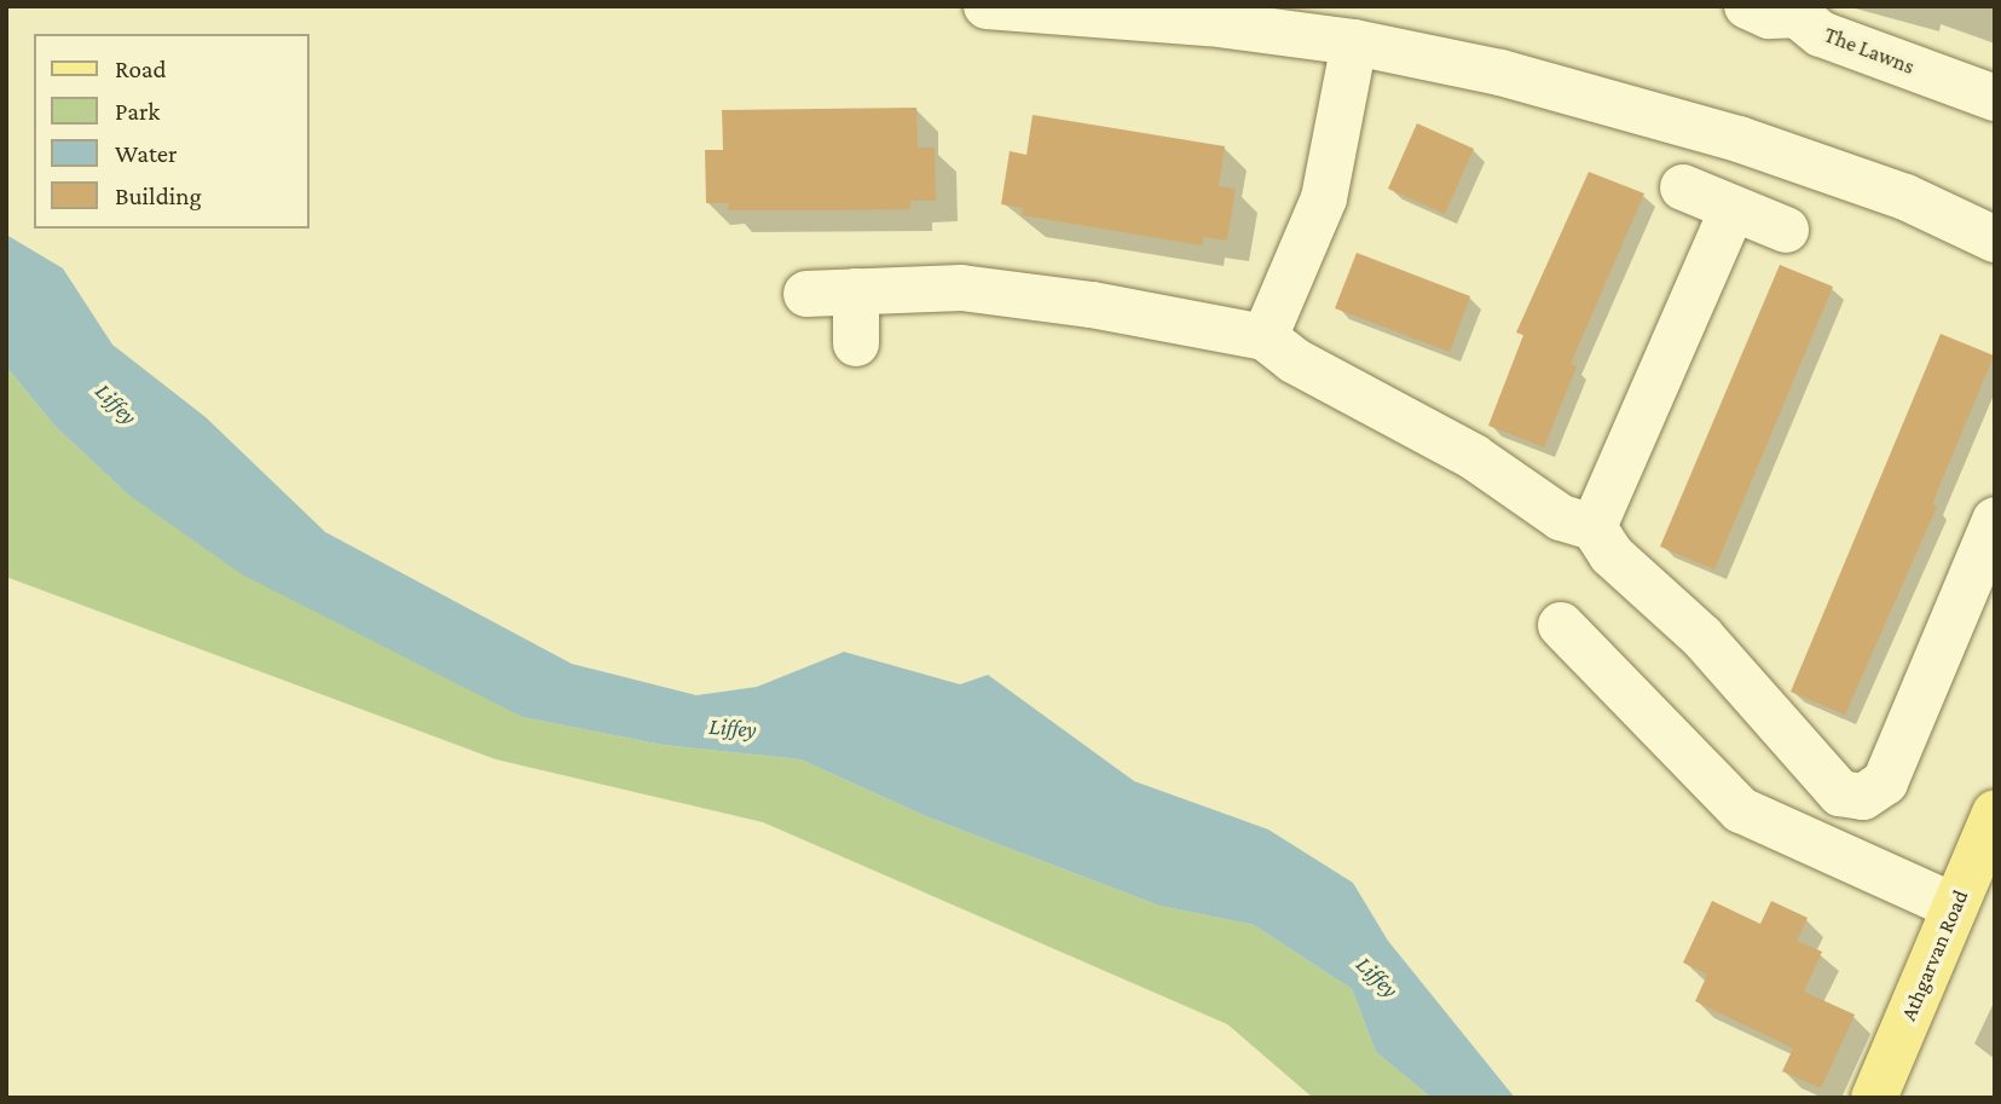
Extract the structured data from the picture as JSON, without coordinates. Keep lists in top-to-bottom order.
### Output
{
  "streets": {
    "main road": ["Athgarvan Road"],
    "street": ["The Lawns"]
  },
  "water": ["Liffey"],
  "legend": [
    "Road",
    "Park",
    "Water",
    "Building"
  ]
}
